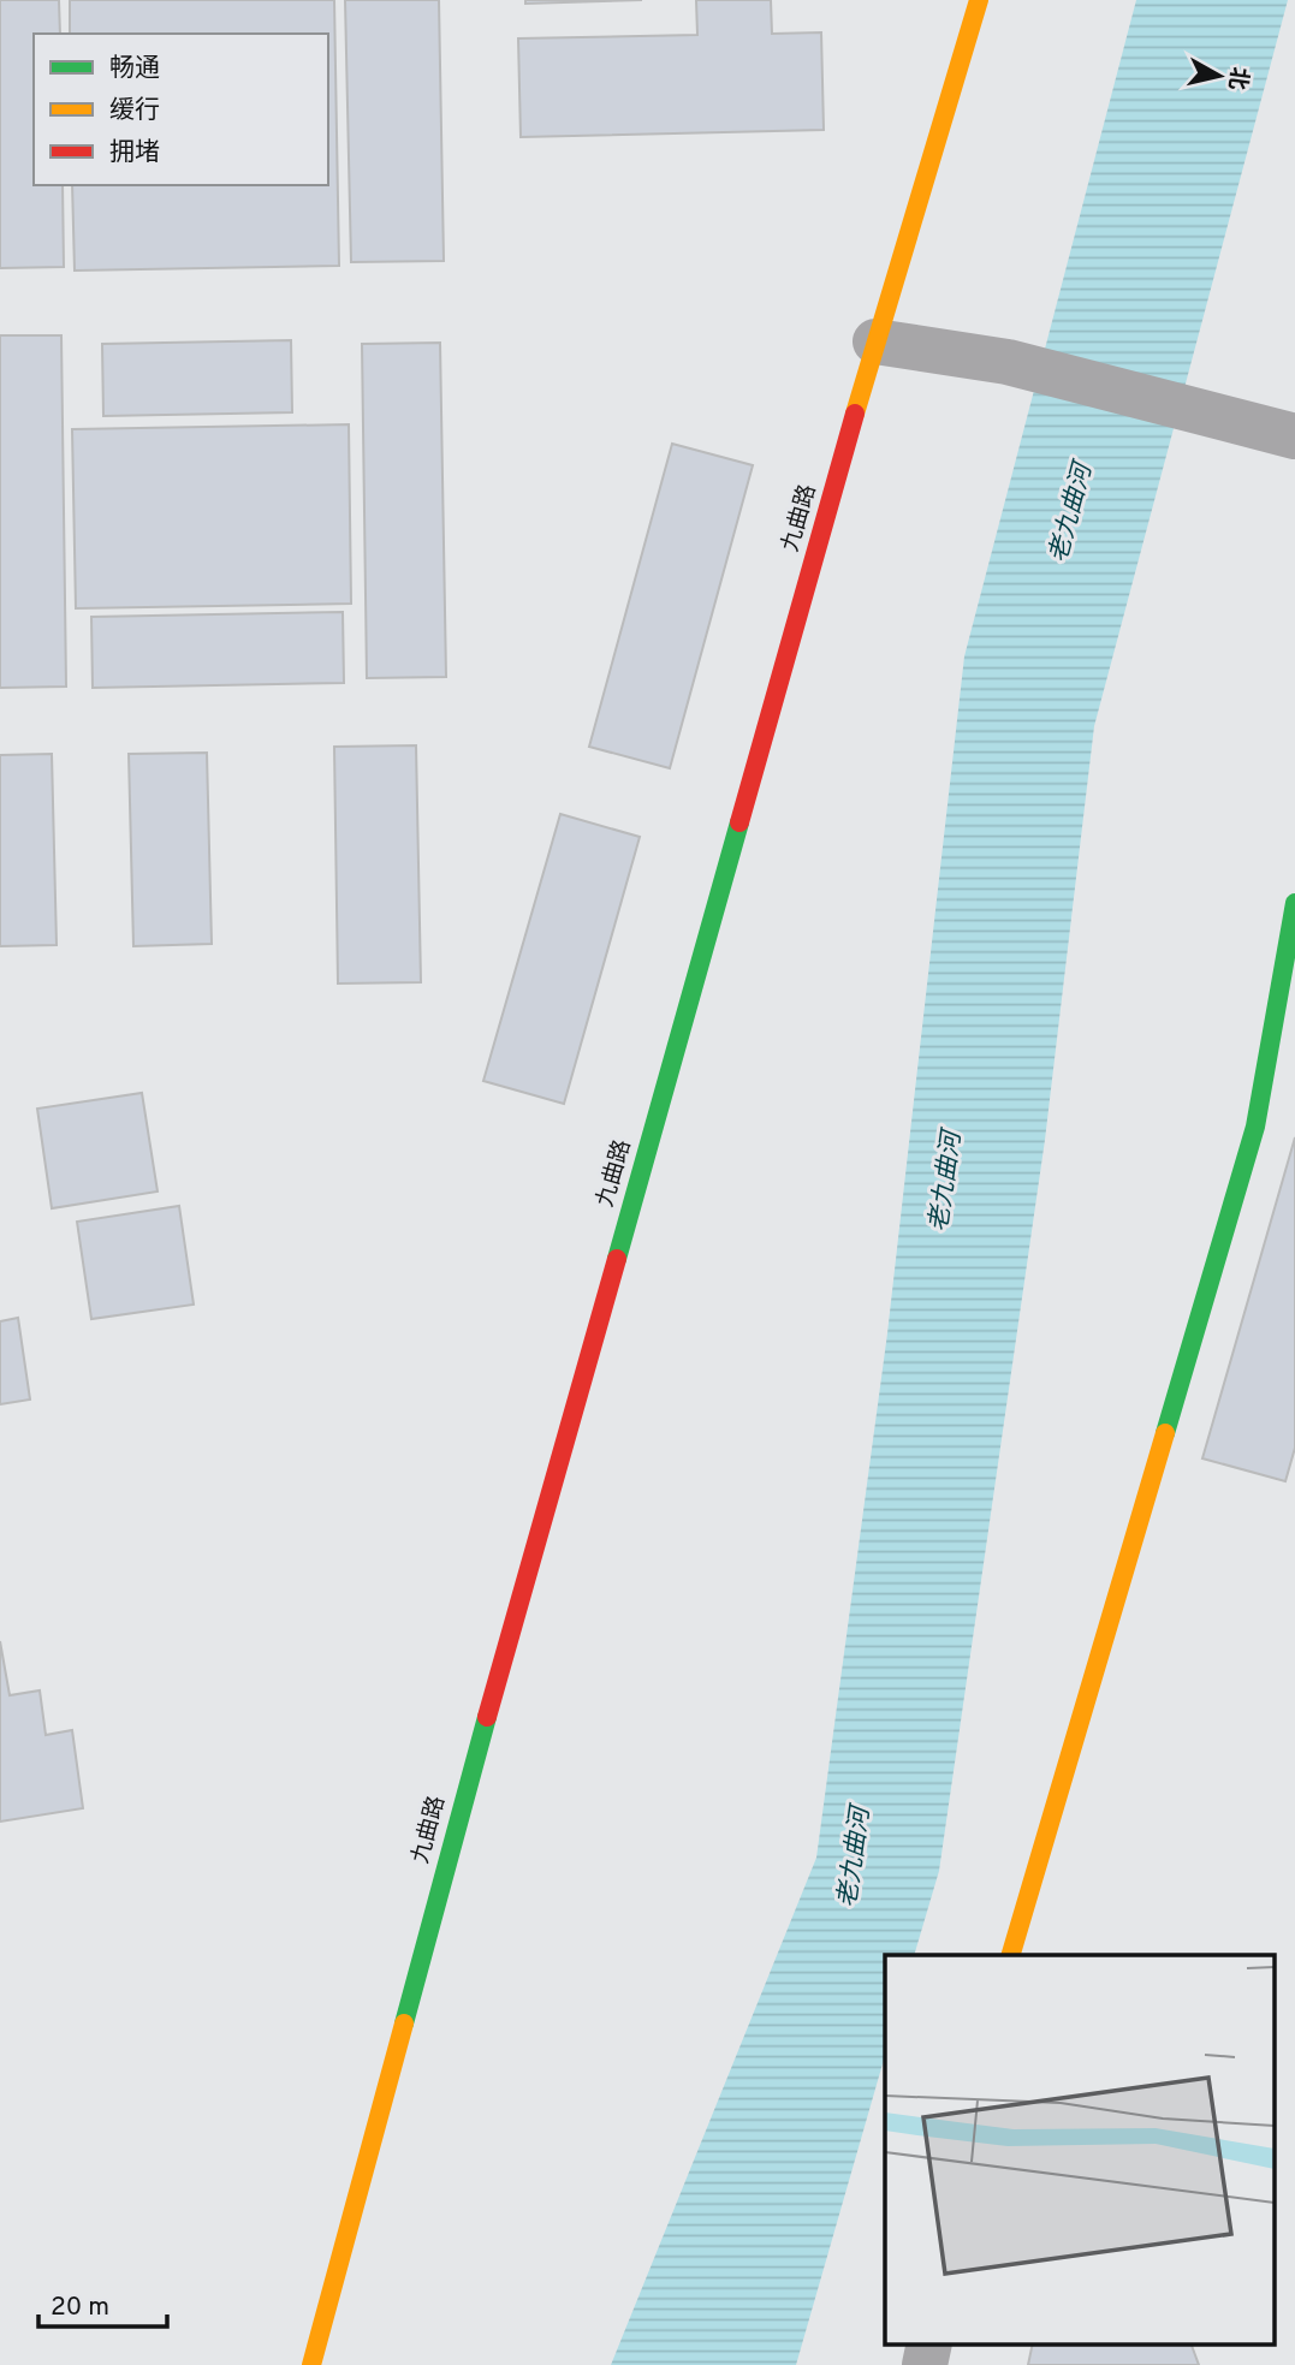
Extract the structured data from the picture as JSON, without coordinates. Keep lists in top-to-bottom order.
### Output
{
  "streets": {
    "street": ["九曲路"]
  },
  "water": ["老九曲河"],
  "legend": ["畅通", "缓行", "拥堵"],
  "scale_bar": "20 m",
  "north": "right"
}
